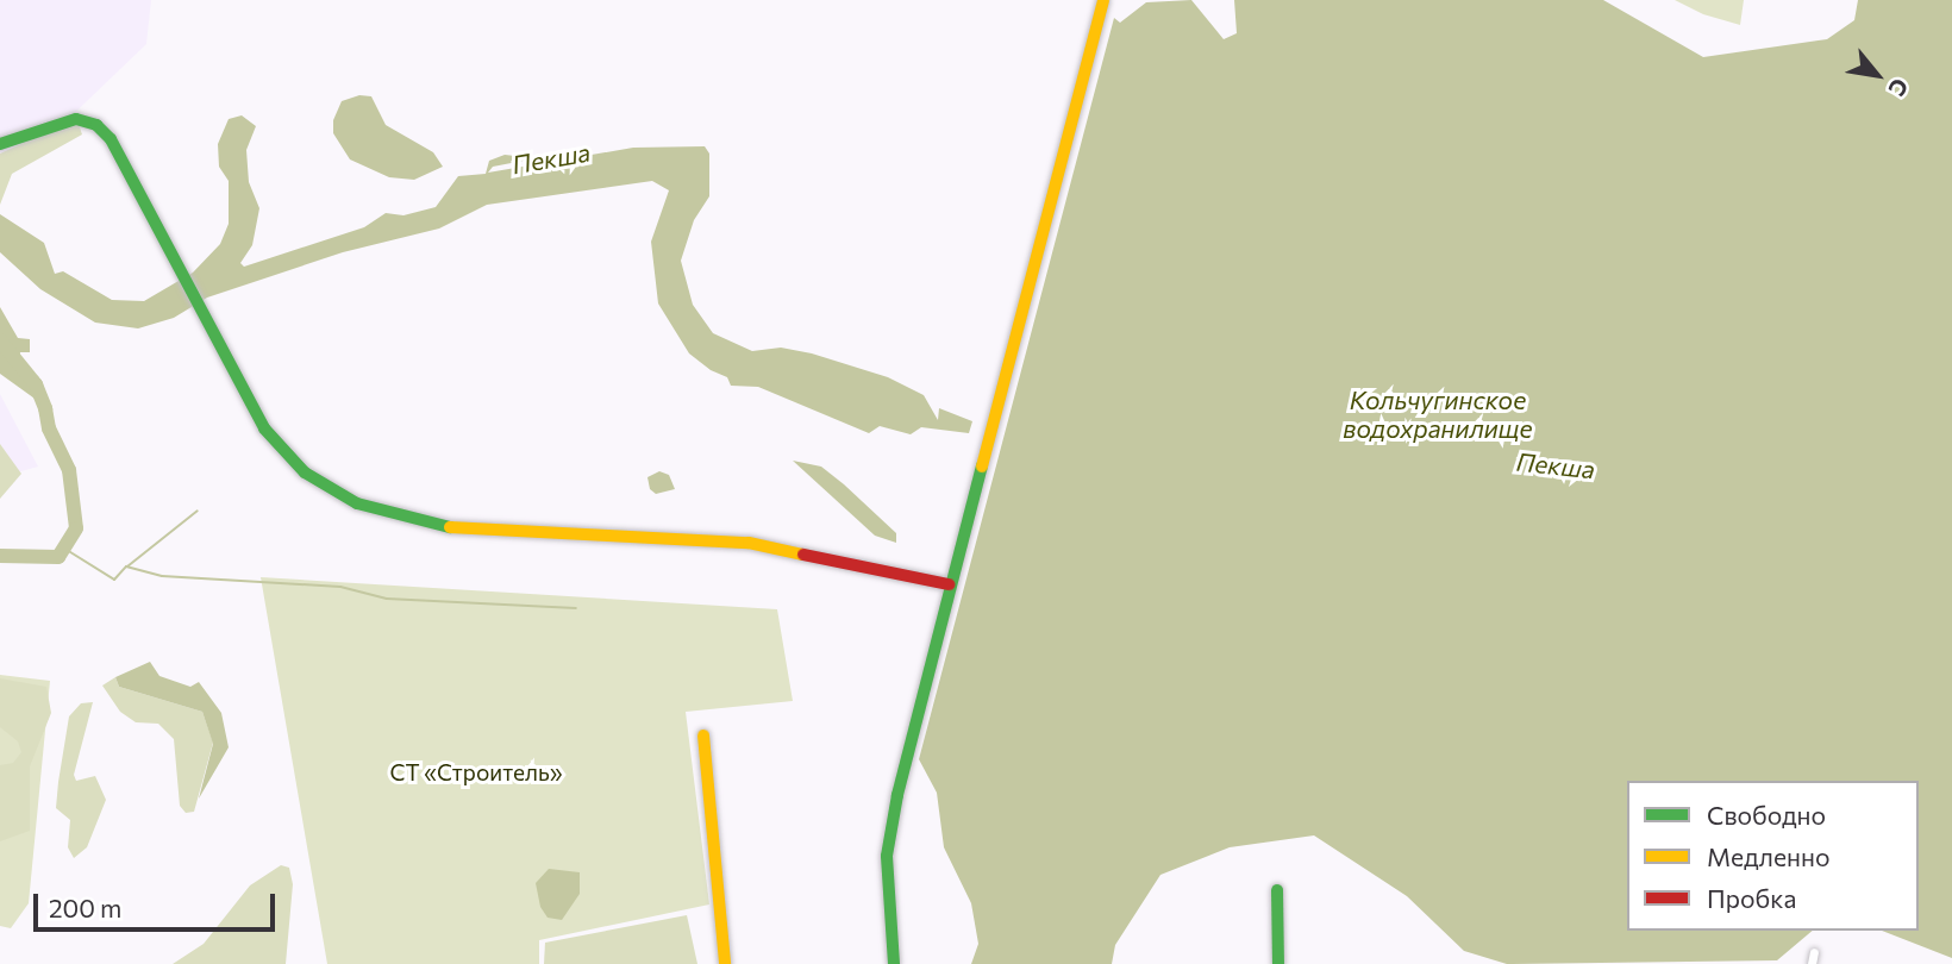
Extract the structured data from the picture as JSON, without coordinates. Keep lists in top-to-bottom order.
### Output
{
  "water": ["Пекша", "Кольчугинское водохранилище"],
  "parks": ["СТ «Строитель»"],
  "legend": ["Свободно", "Медленно", "Пробка"],
  "scale_bar": "200 m",
  "north": "bottom right"
}
